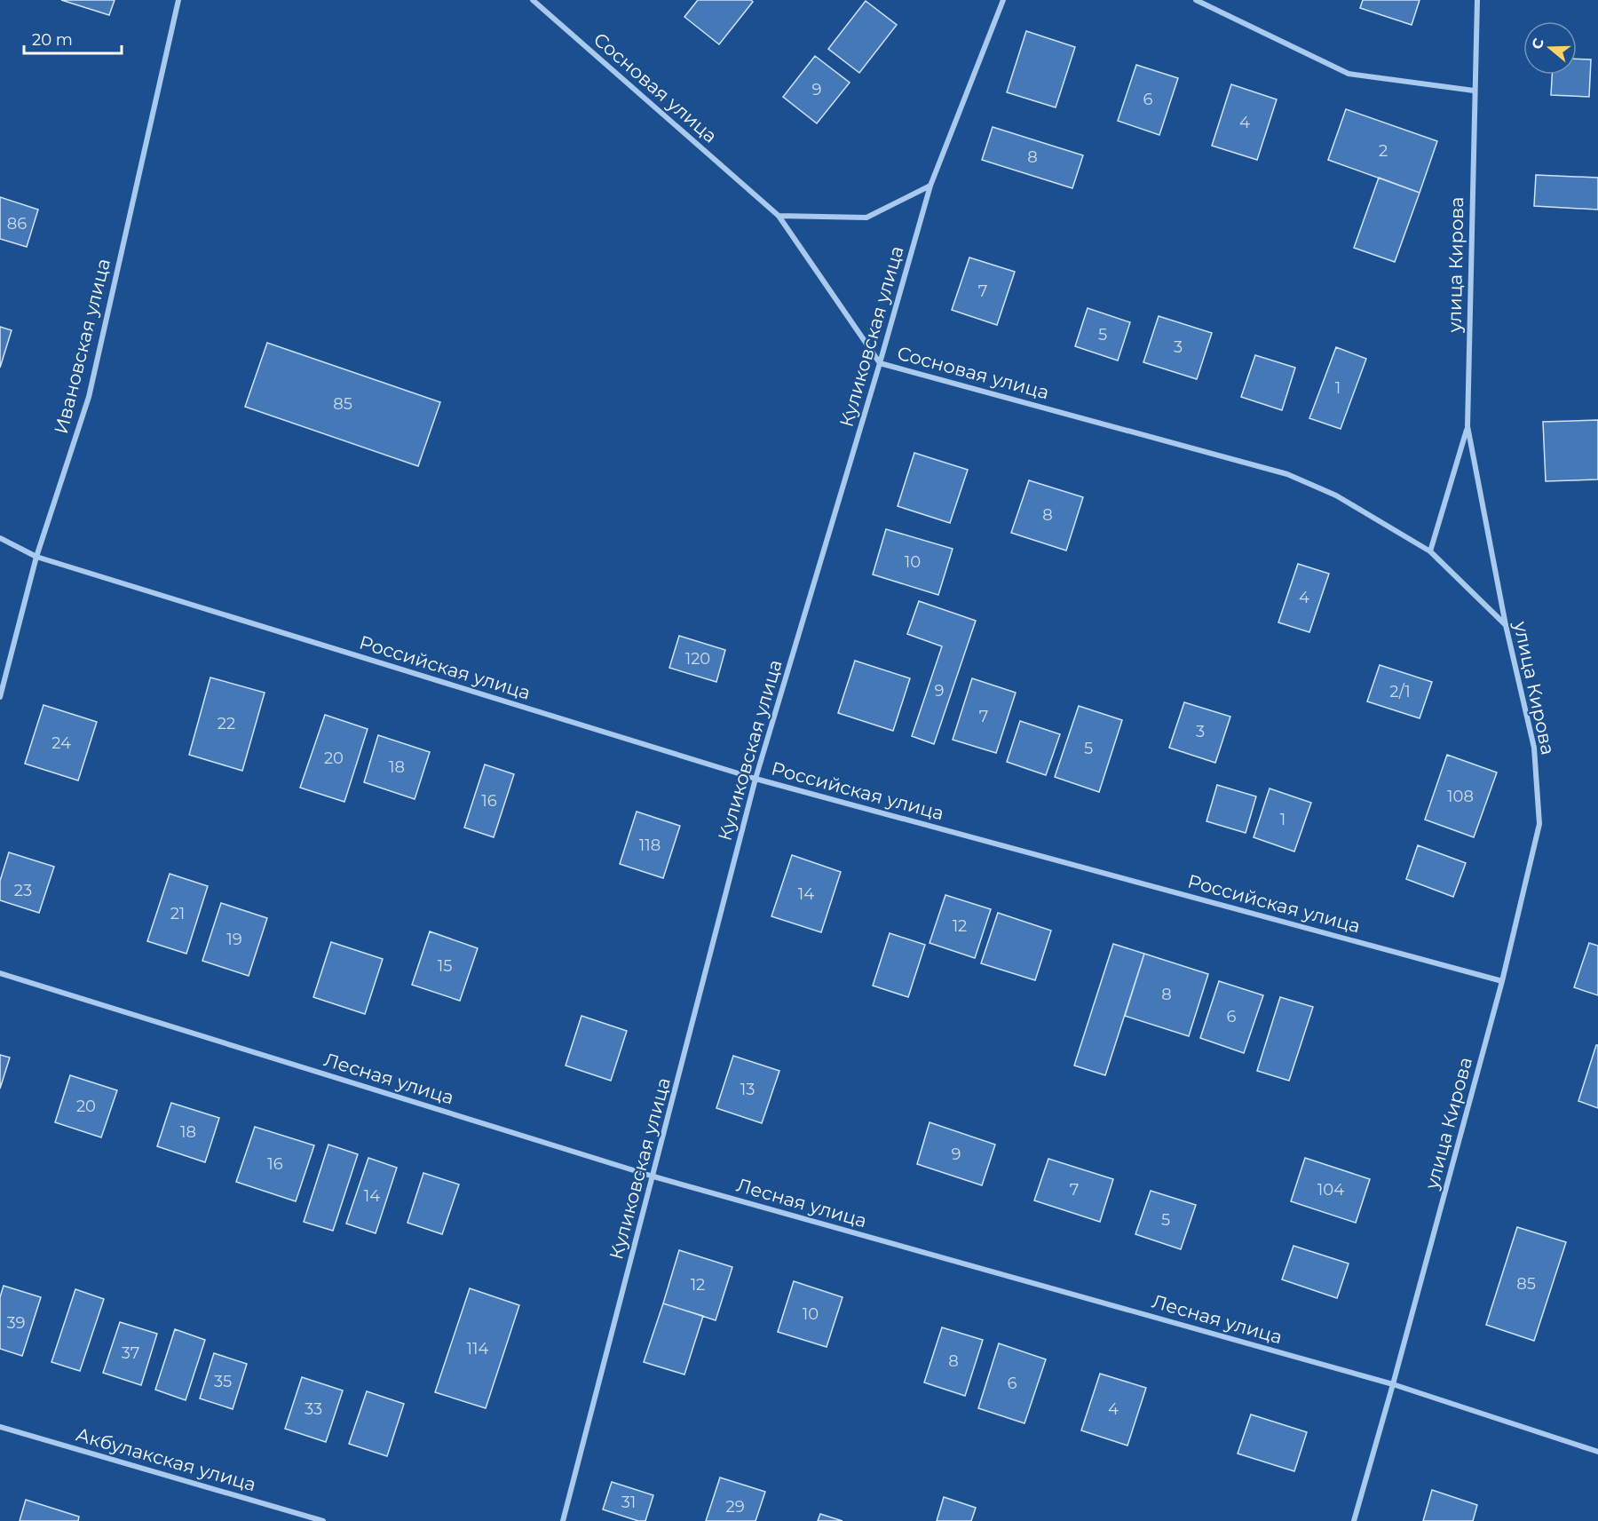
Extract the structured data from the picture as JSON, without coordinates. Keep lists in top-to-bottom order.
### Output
{
  "streets": {
    "street": [
      "Сосновая улица",
      "улица Кирова",
      "Куликовская улица",
      "Ивановская улица",
      "Российская улица",
      "Лесная улица",
      "Акбулакская улица"
    ]
  },
  "crossings": [
    ["Сосновая улица", "улица Кирова"],
    ["Сосновая улица", "Куликовская улица"],
    ["улица Кирова", "Российская улица"],
    ["улица Кирова", "Лесная улица"],
    ["Куликовская улица", "Российская улица"],
    ["Куликовская улица", "Лесная улица"],
    ["Ивановская улица", "Российская улица"]
  ],
  "house_numbers": [
    "9",
    "6",
    "4",
    "2",
    "8",
    "86",
    "7",
    "5",
    "3",
    "1",
    "85",
    "8",
    "10",
    "4",
    "120",
    "9",
    "2/1",
    "7",
    "22",
    "3",
    "24",
    "5",
    "20",
    "18",
    "108",
    "16",
    "1",
    "118",
    "23",
    "14",
    "21",
    "12",
    "19",
    "15",
    "8",
    "6",
    "13",
    "20",
    "18",
    "9",
    "16",
    "7",
    "104",
    "14",
    "5",
    "85",
    "12",
    "10",
    "39",
    "114",
    "37",
    "8",
    "35",
    "6",
    "33",
    "4",
    "31",
    "29"
  ],
  "scale_bar": "20 m",
  "north": "left"
}
